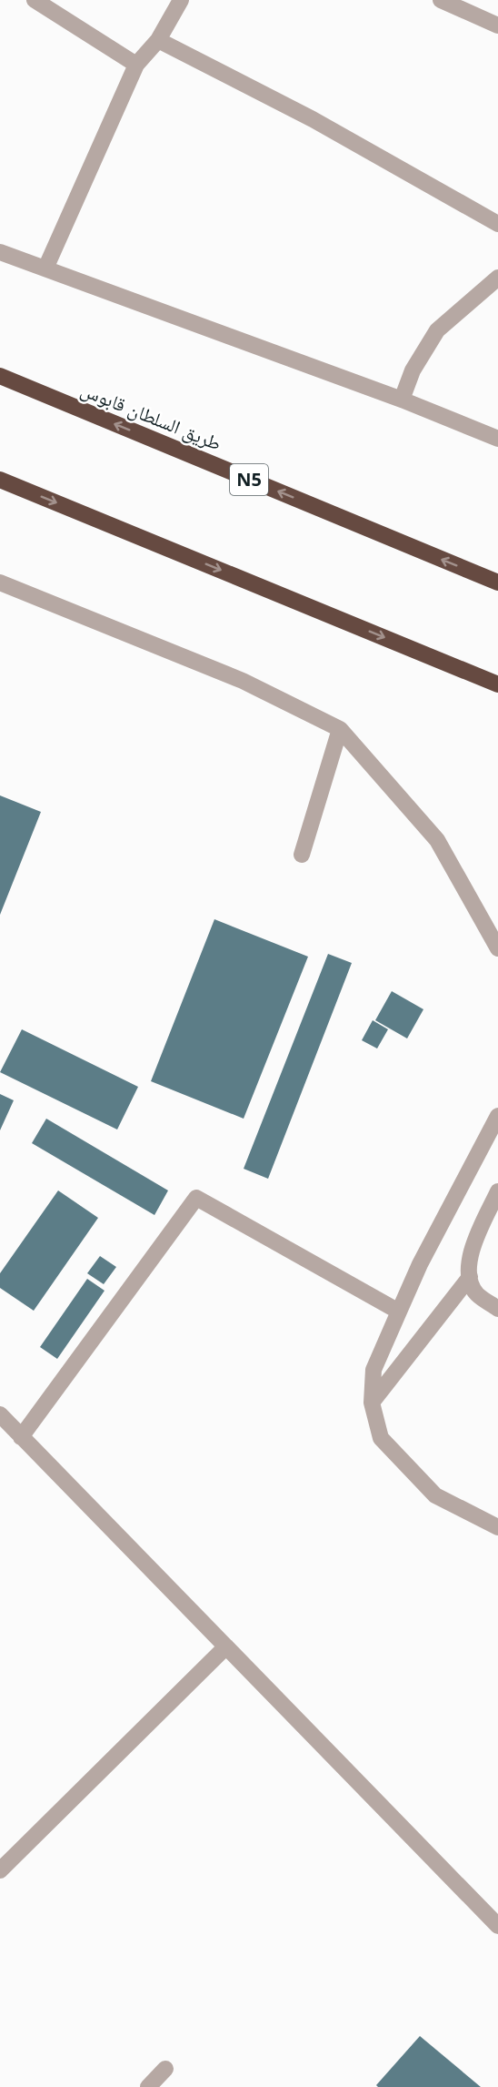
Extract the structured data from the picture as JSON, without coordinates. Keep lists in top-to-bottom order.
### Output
{
  "streets": {
    "highway": ["طريق السلطان قابوس", "N5"]
  }
}
